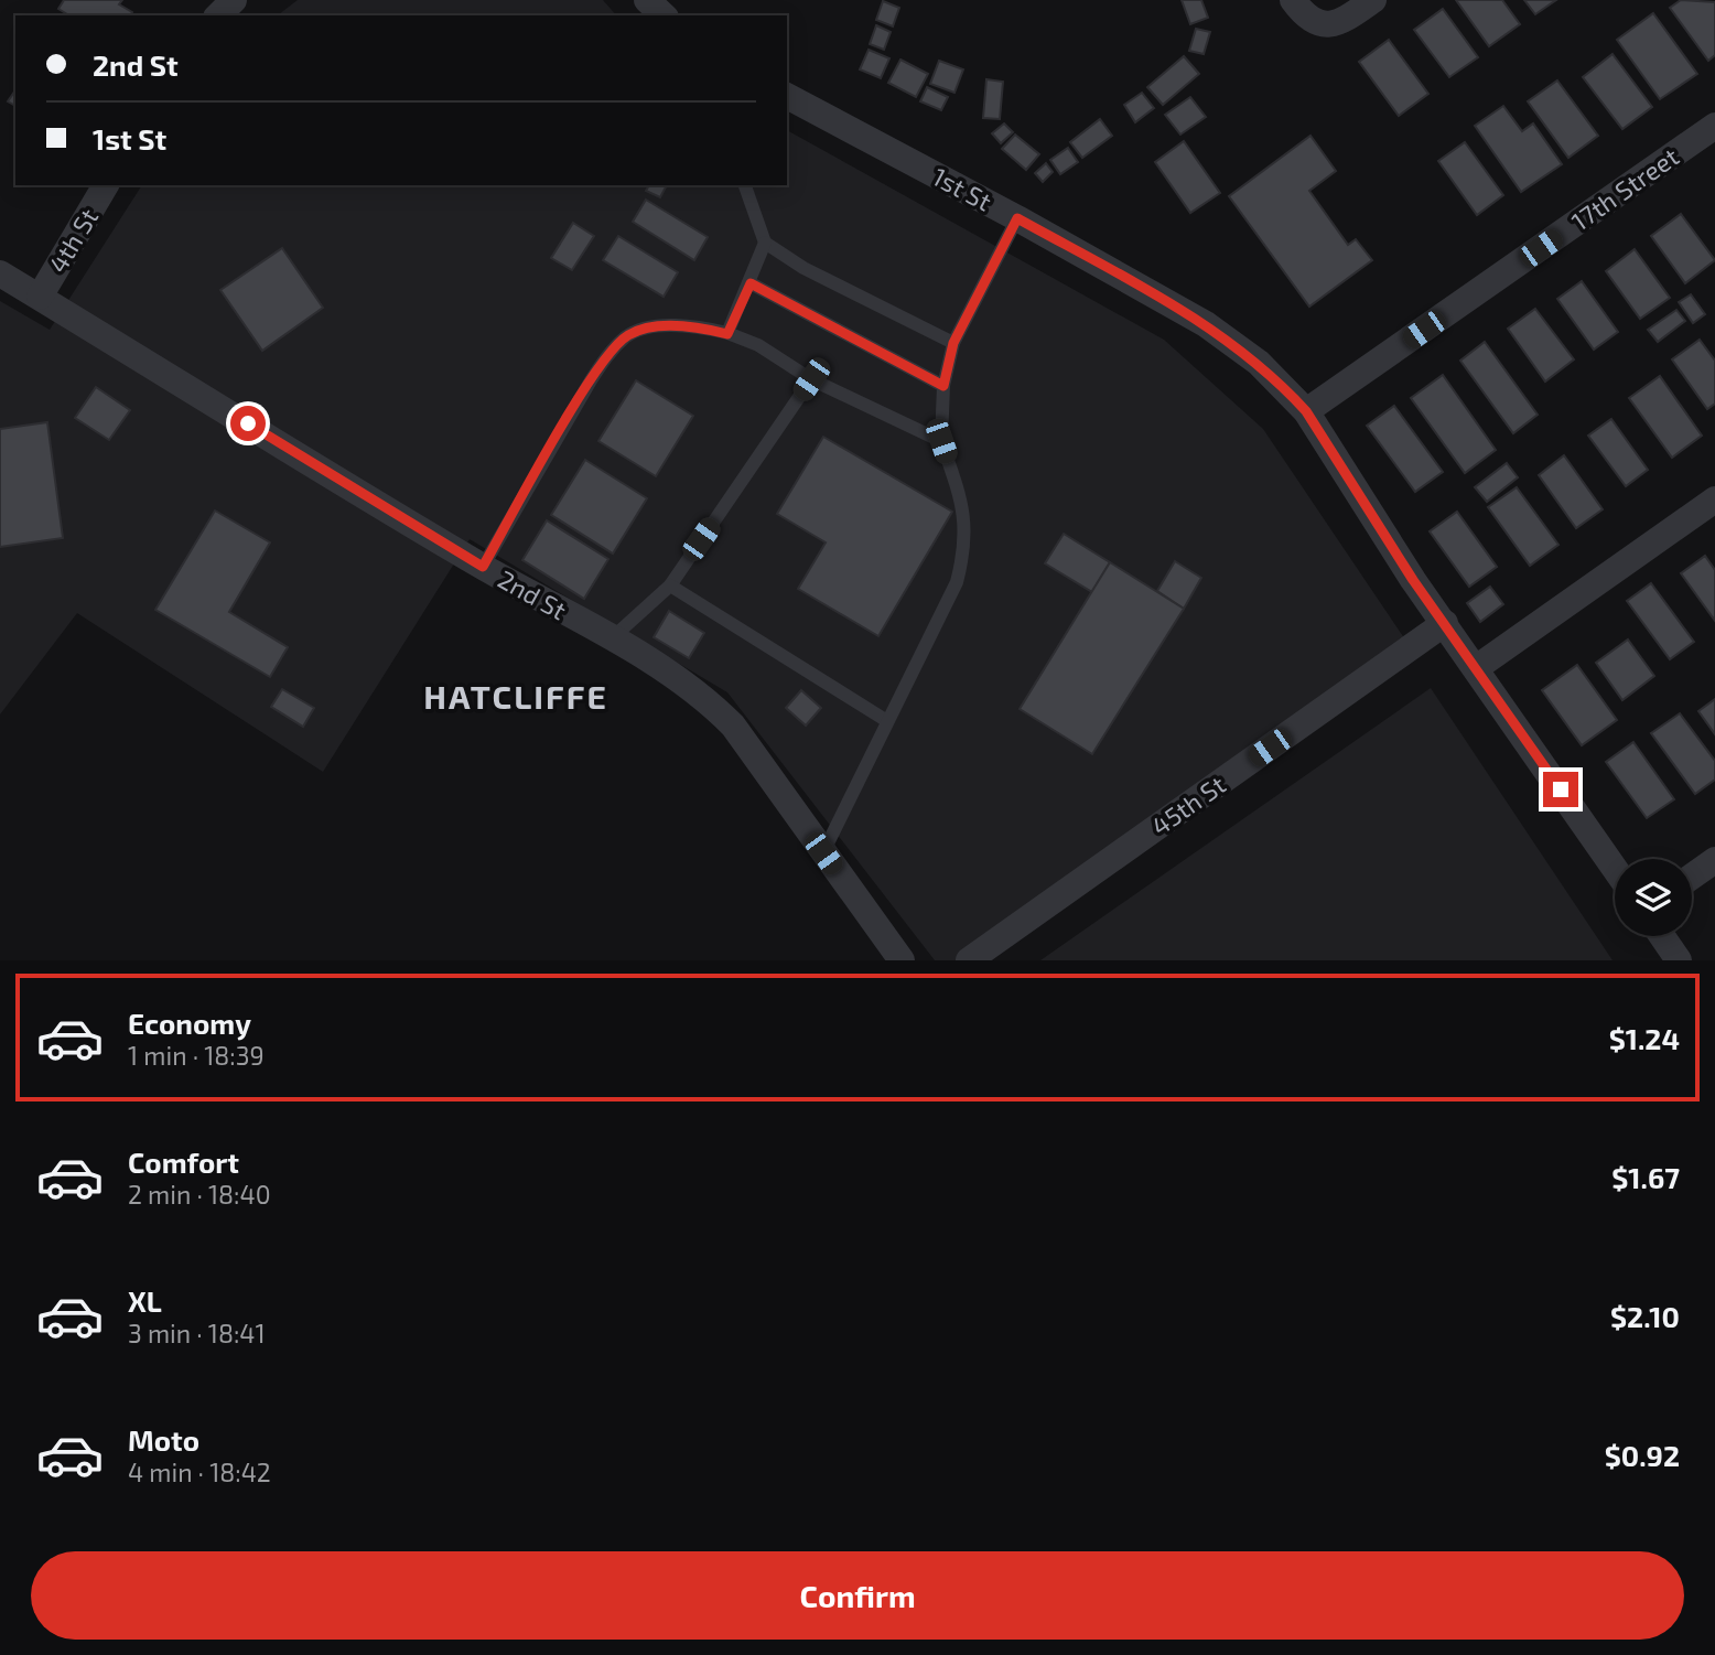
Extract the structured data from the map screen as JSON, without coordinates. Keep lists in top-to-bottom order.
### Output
{
  "streets": {
    "street": [
      "1st St",
      "17th Street",
      "4th St",
      "2nd St",
      "45th St"
    ]
  },
  "crossings": [
    ["1st St", "17th Street"],
    ["1st St", "45th St"],
    ["4th St", "2nd St"]
  ],
  "districts": ["HATCLIFFE"],
  "page": {
    "banner": ["2nd St", "1st St"],
    "list": [
      {
        "name": "Economy",
        "note": "1 min · 18:39",
        "value": "$1.24"
      },
      {
        "name": "Comfort",
        "note": "2 min · 18:40",
        "value": "$1.67"
      },
      {
        "name": "XL",
        "note": "3 min · 18:41",
        "value": "$2.10"
      },
      {
        "name": "Moto",
        "note": "4 min · 18:42",
        "value": "$0.92"
      }
    ],
    "buttons": "Confirm"
  }
}
